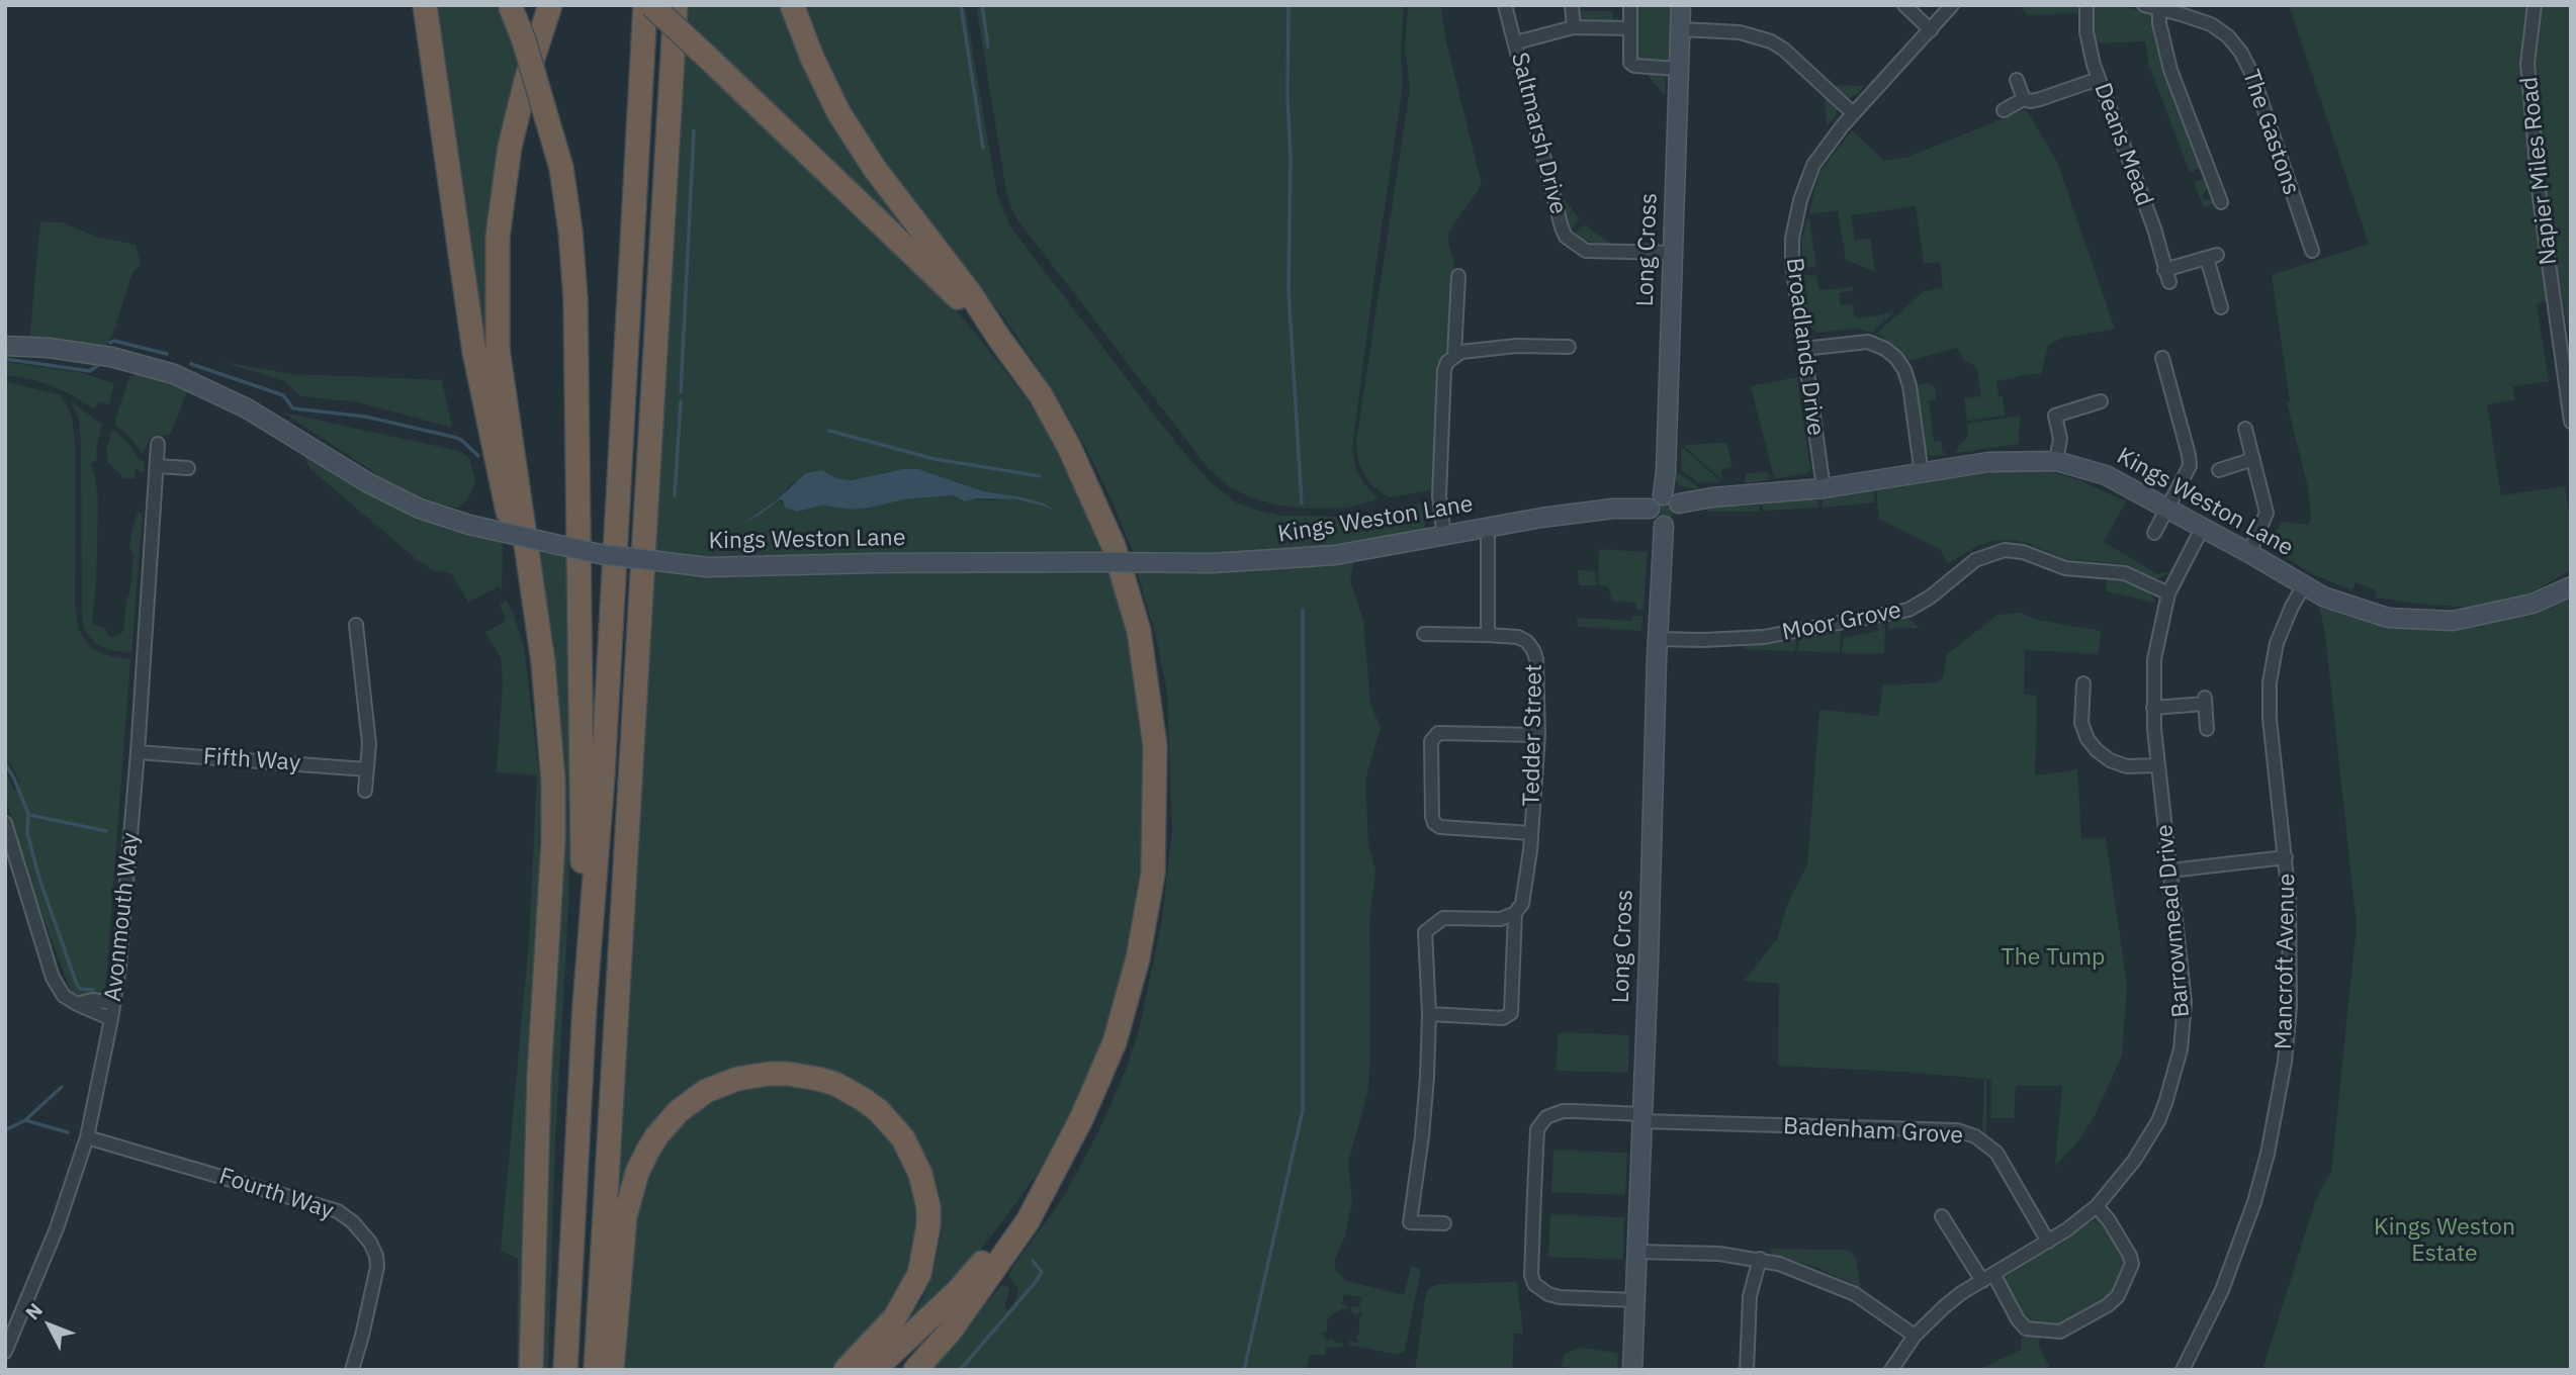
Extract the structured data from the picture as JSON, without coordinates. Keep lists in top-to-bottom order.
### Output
{
  "streets": {
    "street": [
      "The Gastons",
      "Saltmarsh Drive",
      "Deans Mead",
      "Napier Miles Road",
      "Long Cross",
      "Broadlands Drive",
      "Kings Weston Lane",
      "Moor Grove",
      "Tedder Street",
      "Fifth Way",
      "Avonmouth Way",
      "Barrowmead Drive",
      "Mancroft Avenue",
      "Badenham Grove",
      "Fourth Way"
    ]
  },
  "crossings": [
    ["Saltmarsh Drive", "Long Cross"],
    ["Long Cross", "Kings Weston Lane"],
    ["Long Cross", "Moor Grove"],
    ["Long Cross", "Badenham Grove"],
    ["Broadlands Drive", "Kings Weston Lane"],
    ["Kings Weston Lane", "Barrowmead Drive"],
    ["Kings Weston Lane", "Mancroft Avenue"],
    ["Moor Grove", "Barrowmead Drive"],
    ["Fifth Way", "Avonmouth Way"],
    ["Avonmouth Way", "Fourth Way"],
    ["Barrowmead Drive", "Badenham Grove"]
  ],
  "parks": ["The Tump", "Kings Weston Estate"],
  "north": "top left"
}
